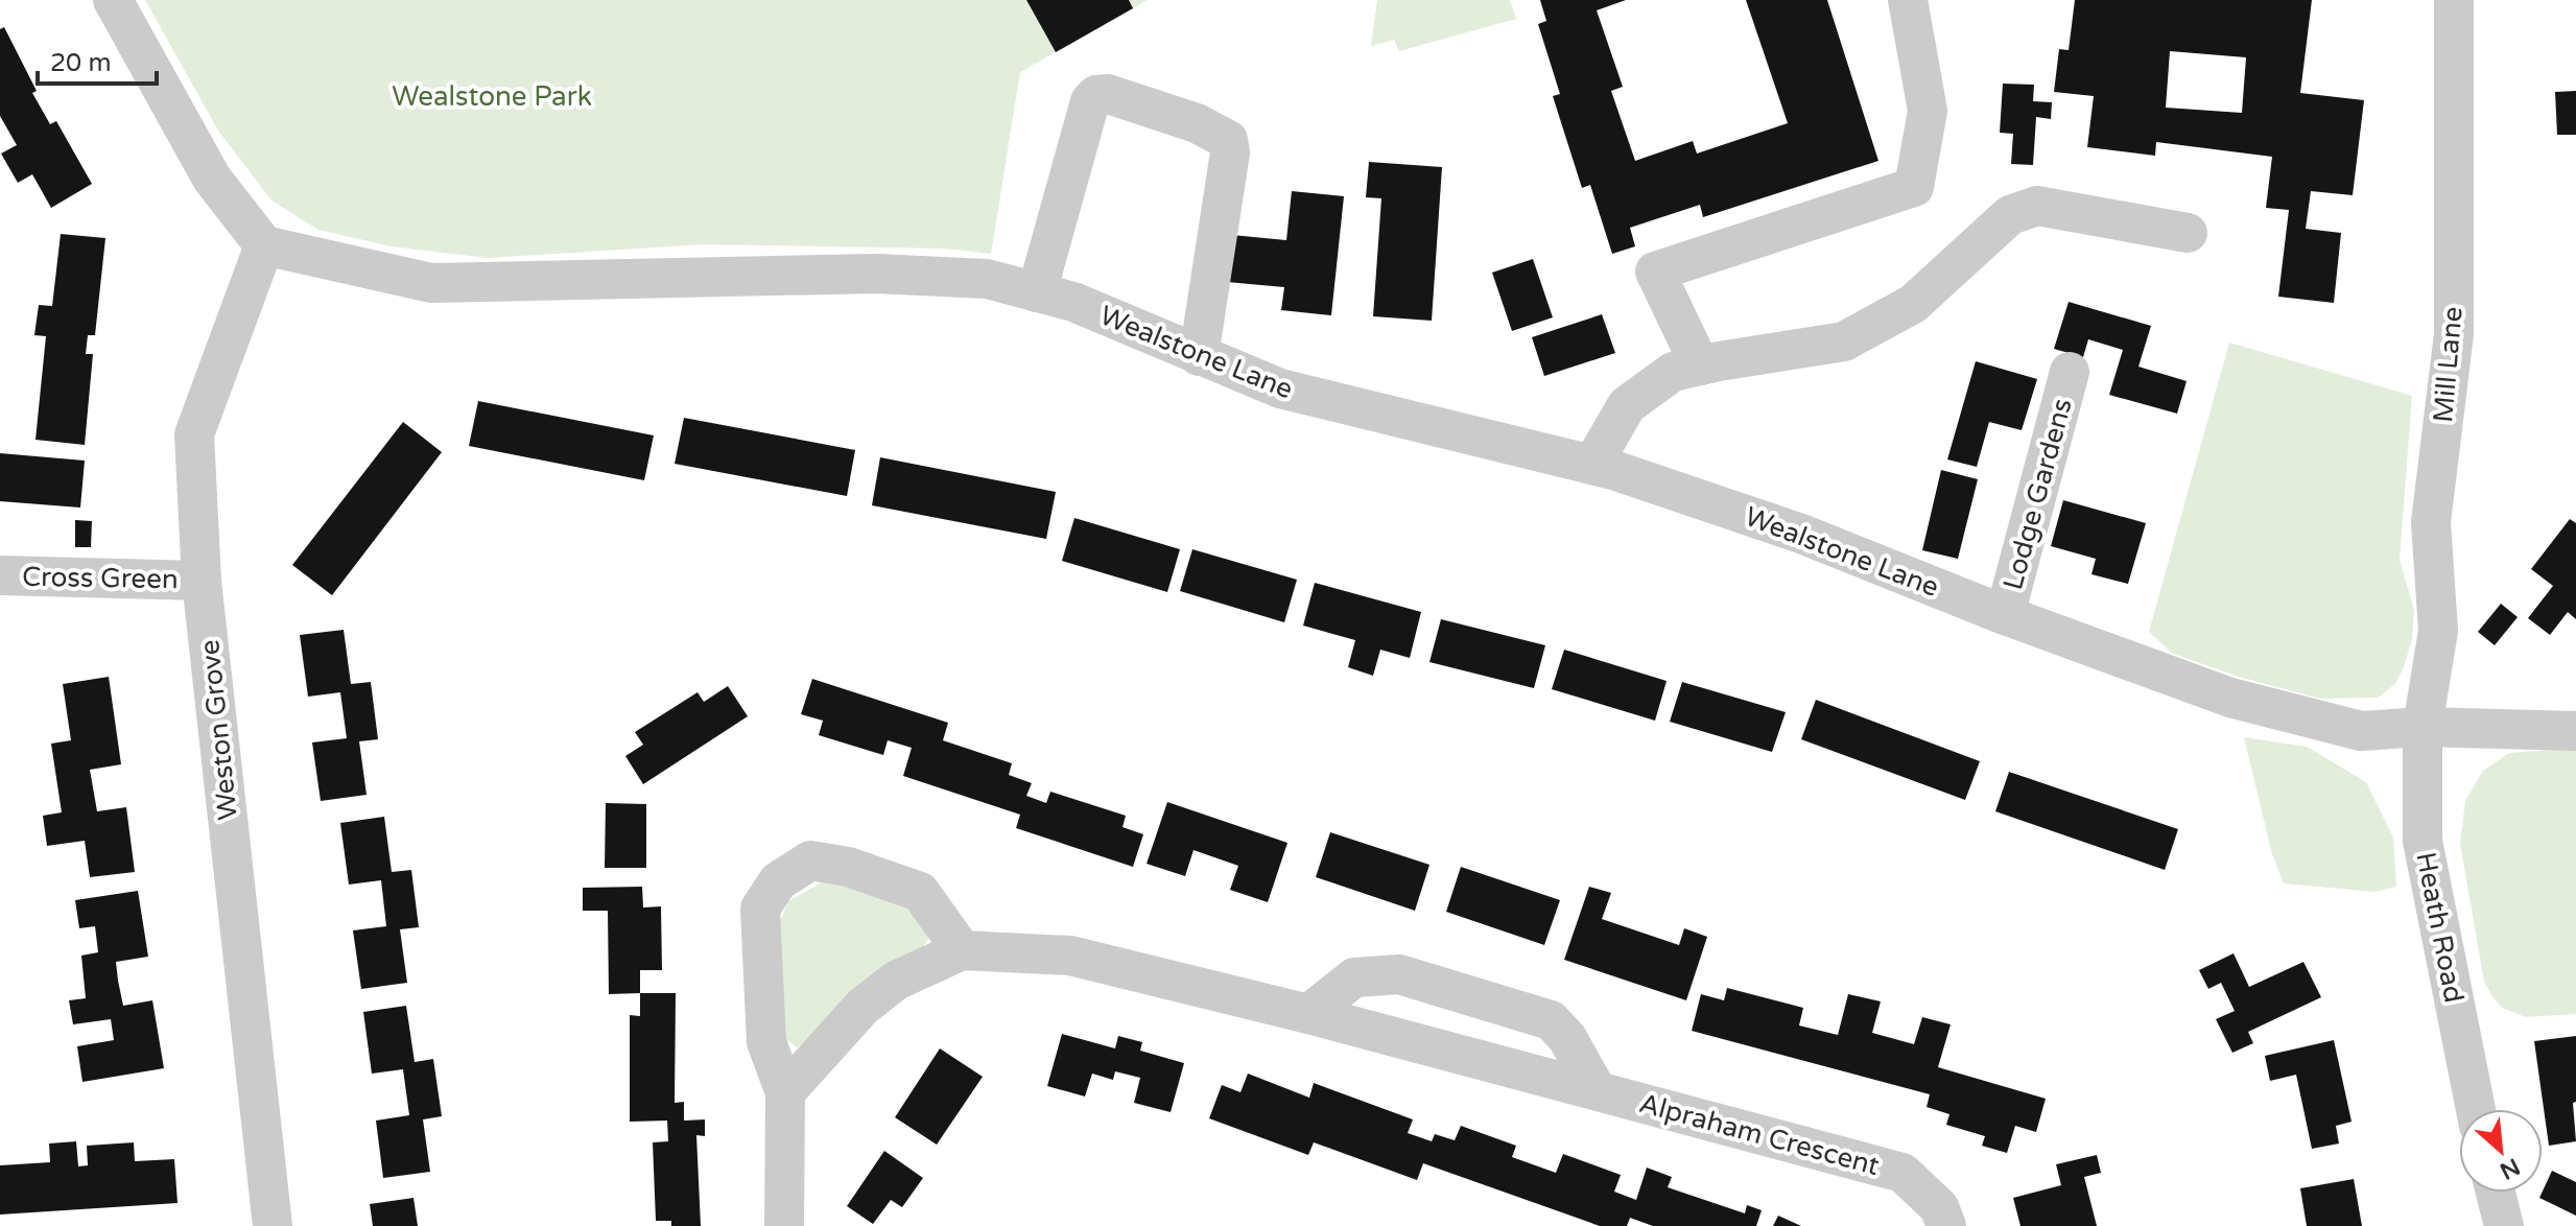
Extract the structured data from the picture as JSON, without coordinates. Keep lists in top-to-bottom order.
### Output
{
  "streets": {
    "street": [
      "Wealstone Lane",
      "Mill Lane",
      "Lodge Gardens",
      "Cross Green",
      "Weston Grove",
      "Heath Road",
      "Alpraham Crescent"
    ]
  },
  "crossings": [
    ["Wealstone Lane", "Mill Lane"],
    ["Wealstone Lane", "Lodge Gardens"],
    ["Wealstone Lane", "Weston Grove"],
    ["Wealstone Lane", "Heath Road"],
    ["Mill Lane", "Heath Road"],
    ["Cross Green", "Weston Grove"]
  ],
  "parks": ["Wealstone Park"],
  "scale_bar": "20 m",
  "north": "bottom right"
}
